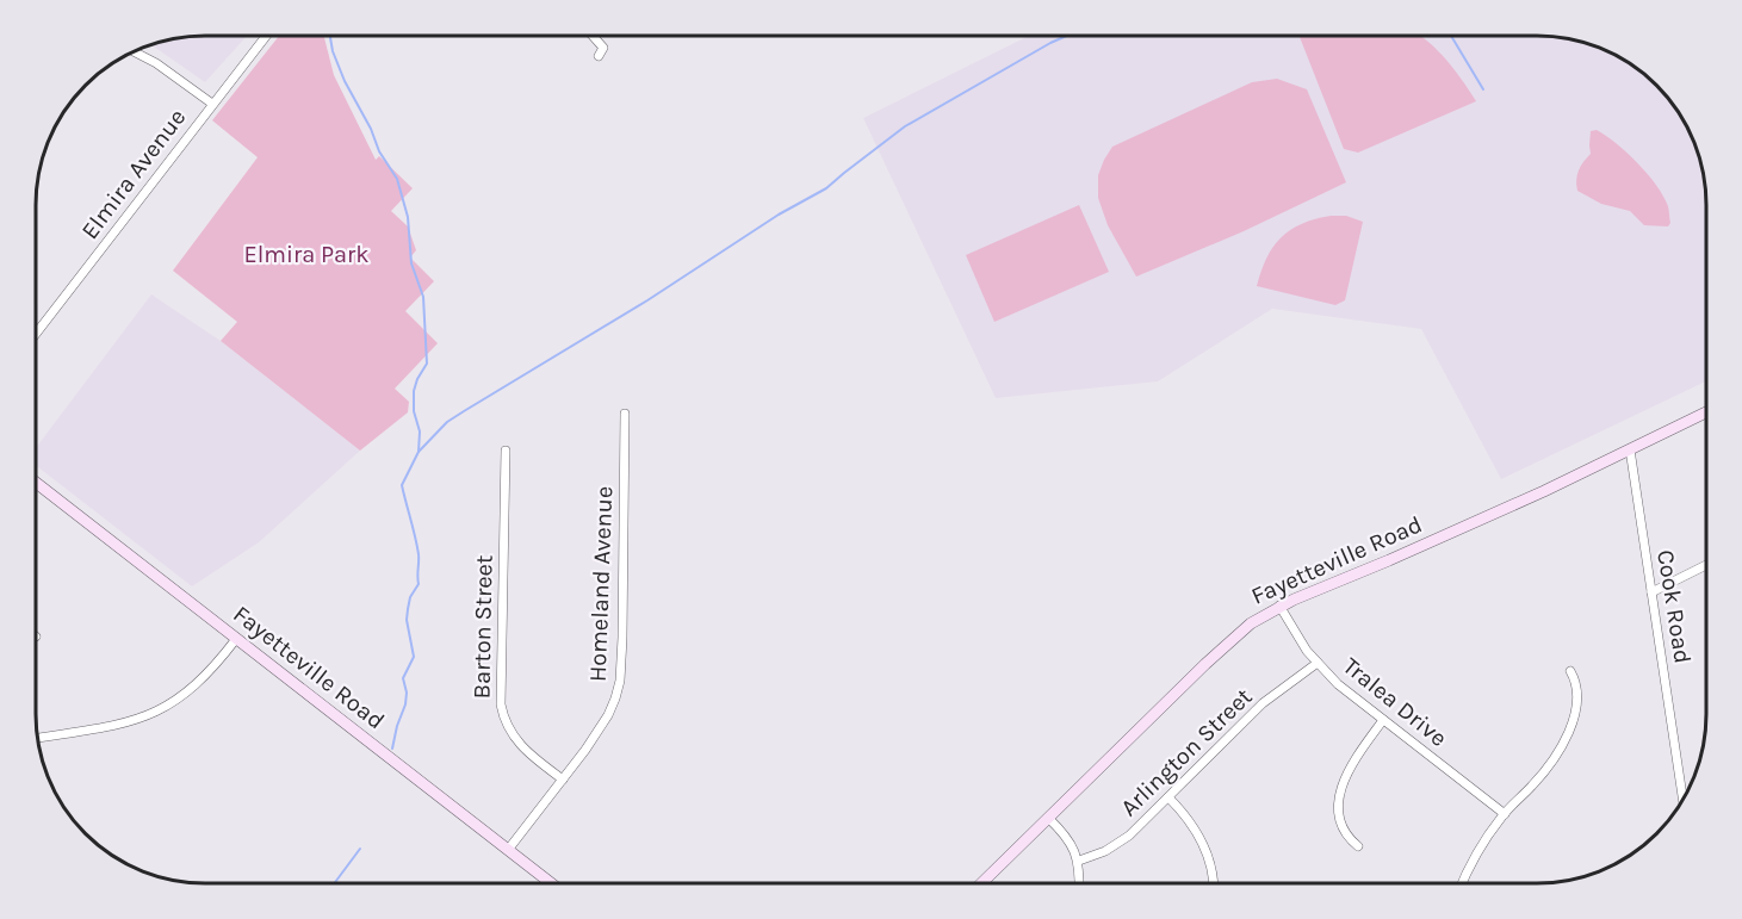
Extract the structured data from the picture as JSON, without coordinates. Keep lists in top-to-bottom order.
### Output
{
  "streets": {
    "main road": ["Fayetteville Road"],
    "street": [
      "Elmira Avenue",
      "Homeland Avenue",
      "Cook Road",
      "Barton Street",
      "Tralea Drive",
      "Arlington Street"
    ]
  },
  "crossings": [
    ["Fayetteville Road", "Homeland Avenue"],
    ["Fayetteville Road", "Cook Road"],
    ["Fayetteville Road", "Tralea Drive"],
    ["Homeland Avenue", "Barton Street"],
    ["Tralea Drive", "Arlington Street"]
  ],
  "parks": ["Elmira Park"]
}
